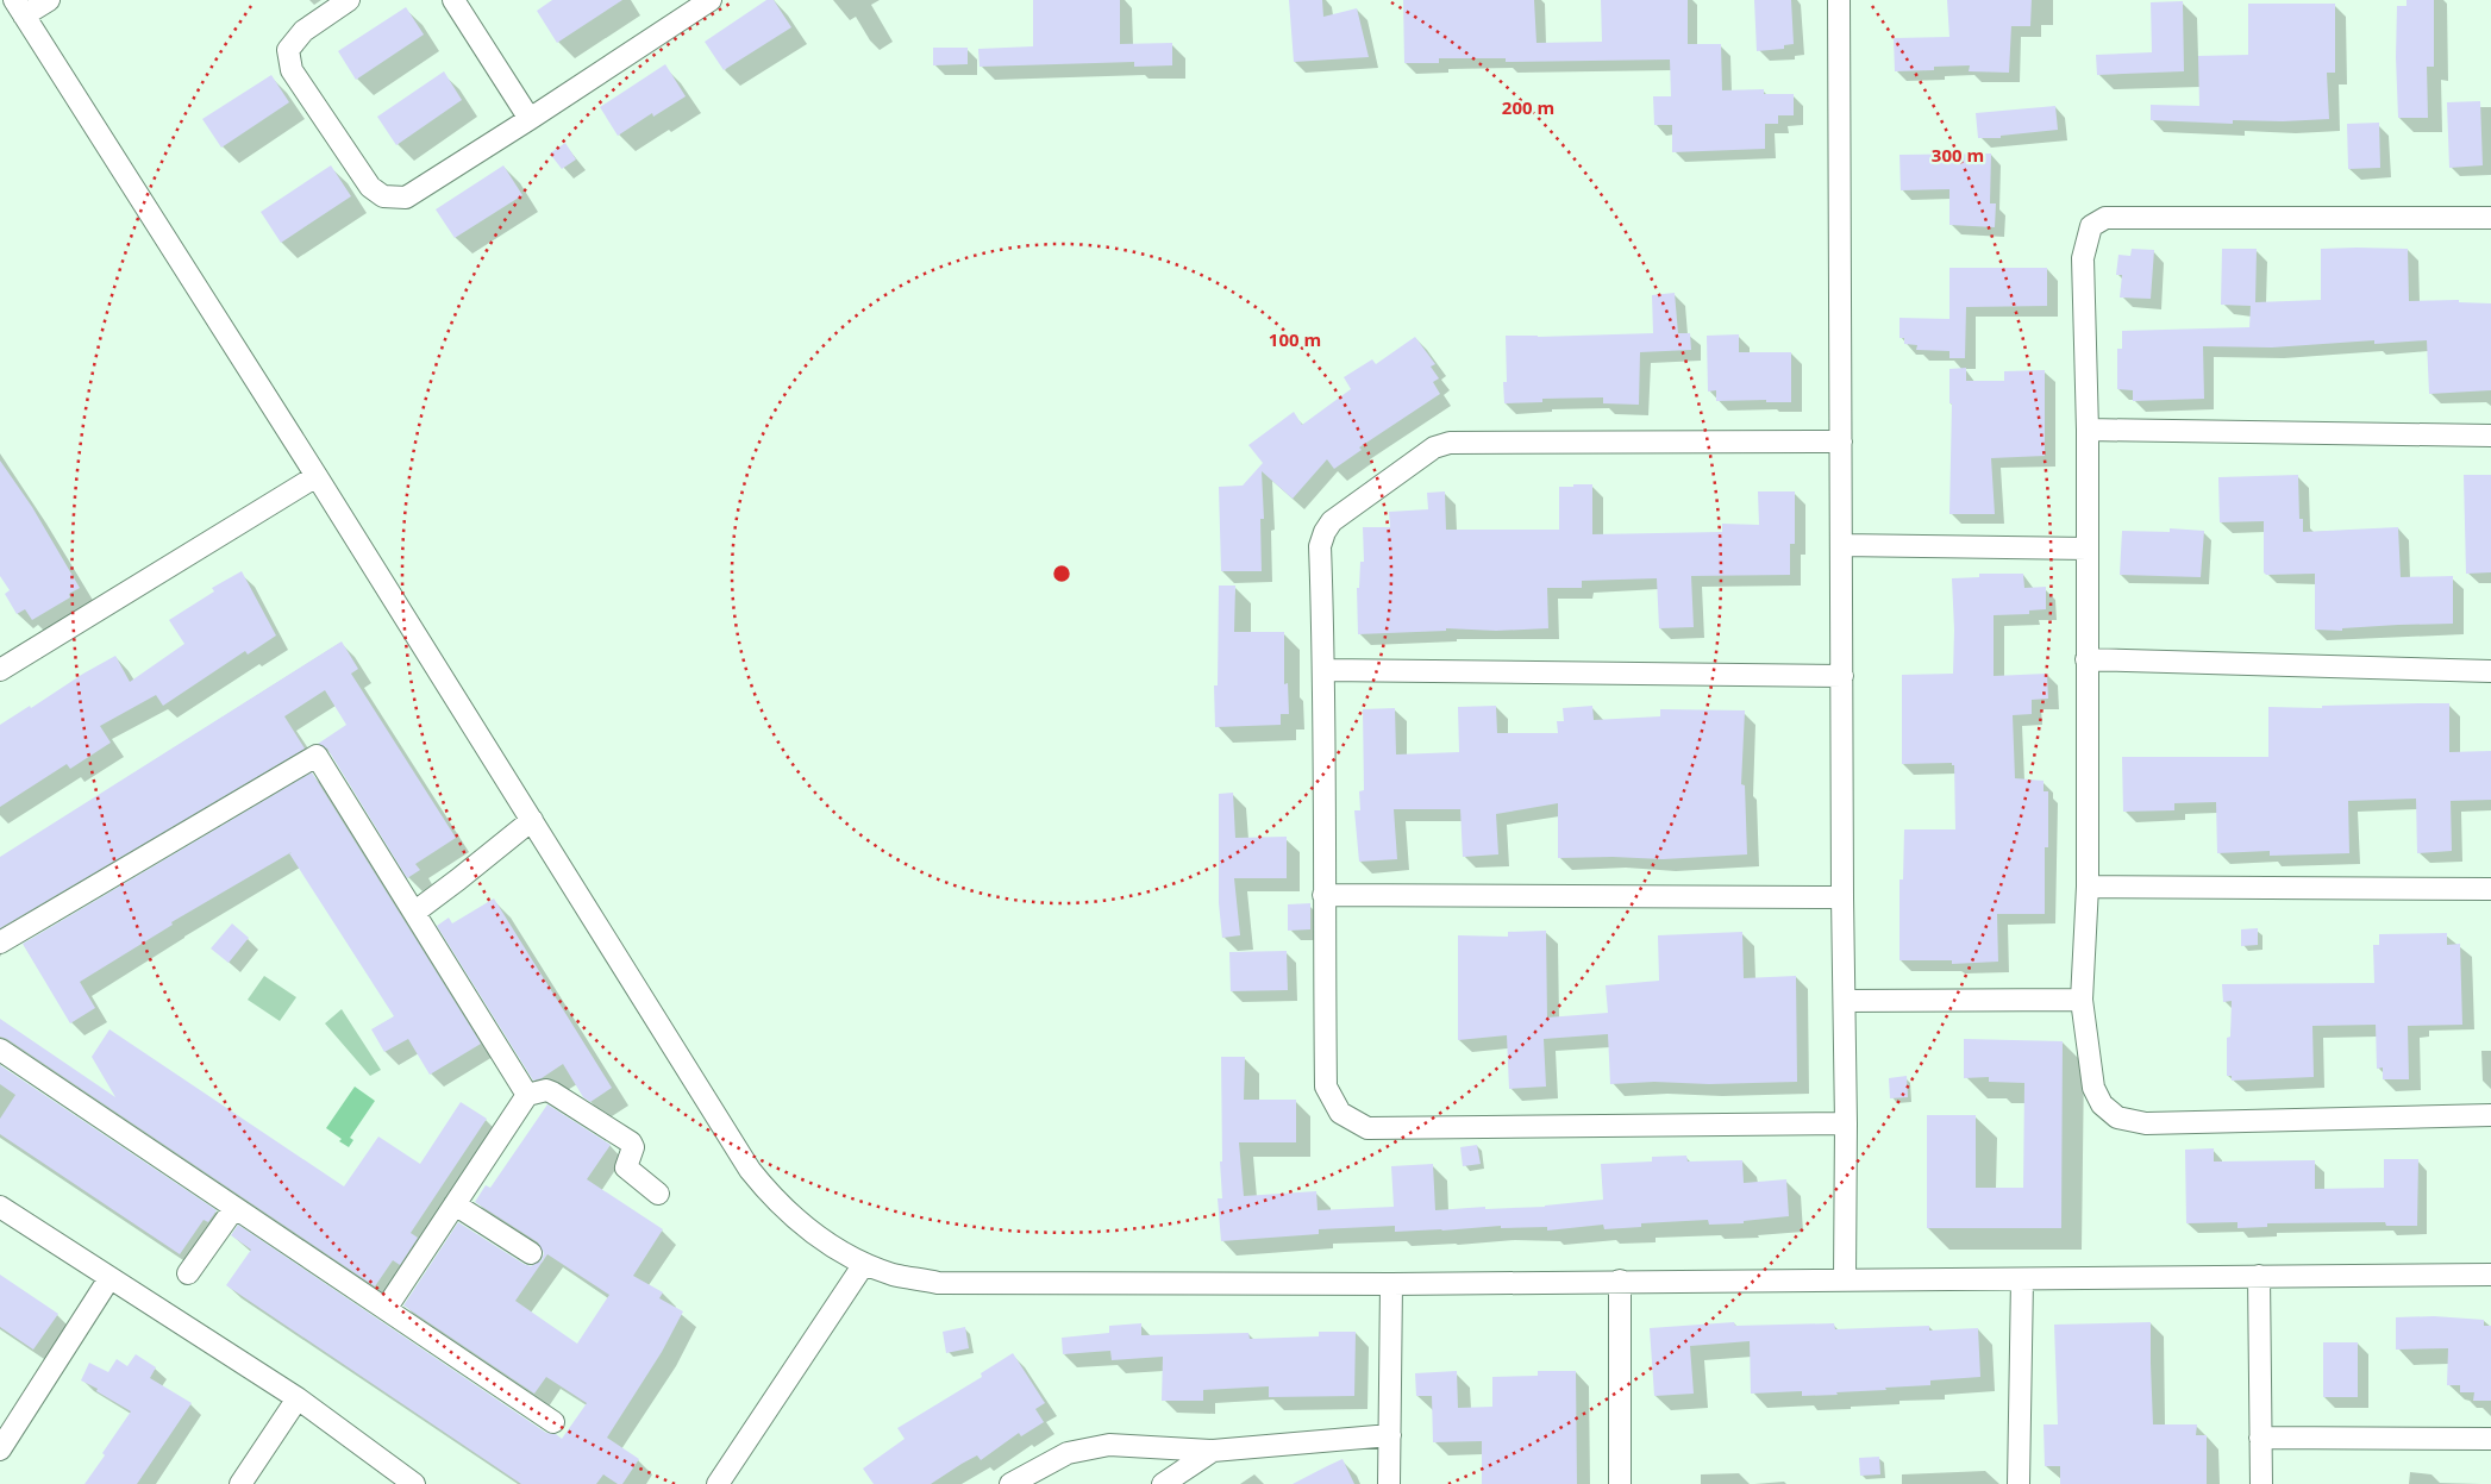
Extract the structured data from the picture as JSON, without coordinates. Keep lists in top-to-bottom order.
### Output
{
  "rings": ["200 m", "300 m", "100 m"]
}
